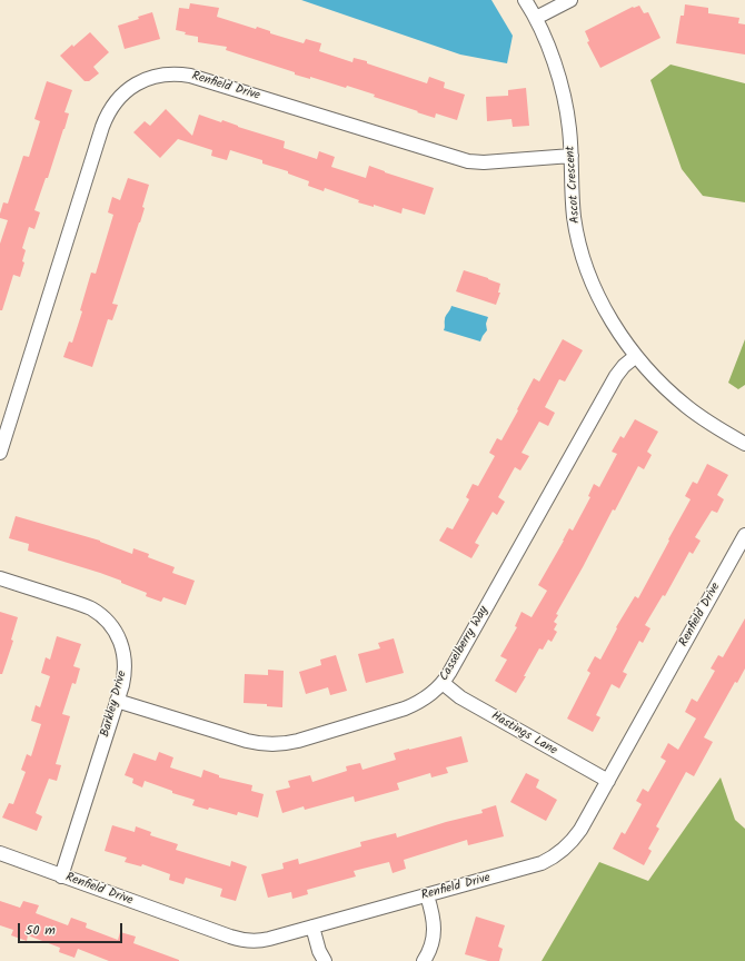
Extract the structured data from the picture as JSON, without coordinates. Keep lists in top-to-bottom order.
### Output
{
  "streets": {
    "street": [
      "Renfield Drive",
      "Ascot Crescent",
      "Casselberry Way",
      "Barkley Drive",
      "Hastings Lane"
    ]
  },
  "crossings": [
    ["Renfield Drive", "Ascot Crescent"],
    ["Renfield Drive", "Barkley Drive"],
    ["Renfield Drive", "Hastings Lane"],
    ["Ascot Crescent", "Casselberry Way"],
    ["Casselberry Way", "Barkley Drive"],
    ["Casselberry Way", "Hastings Lane"]
  ],
  "scale_bar": "50 m"
}
